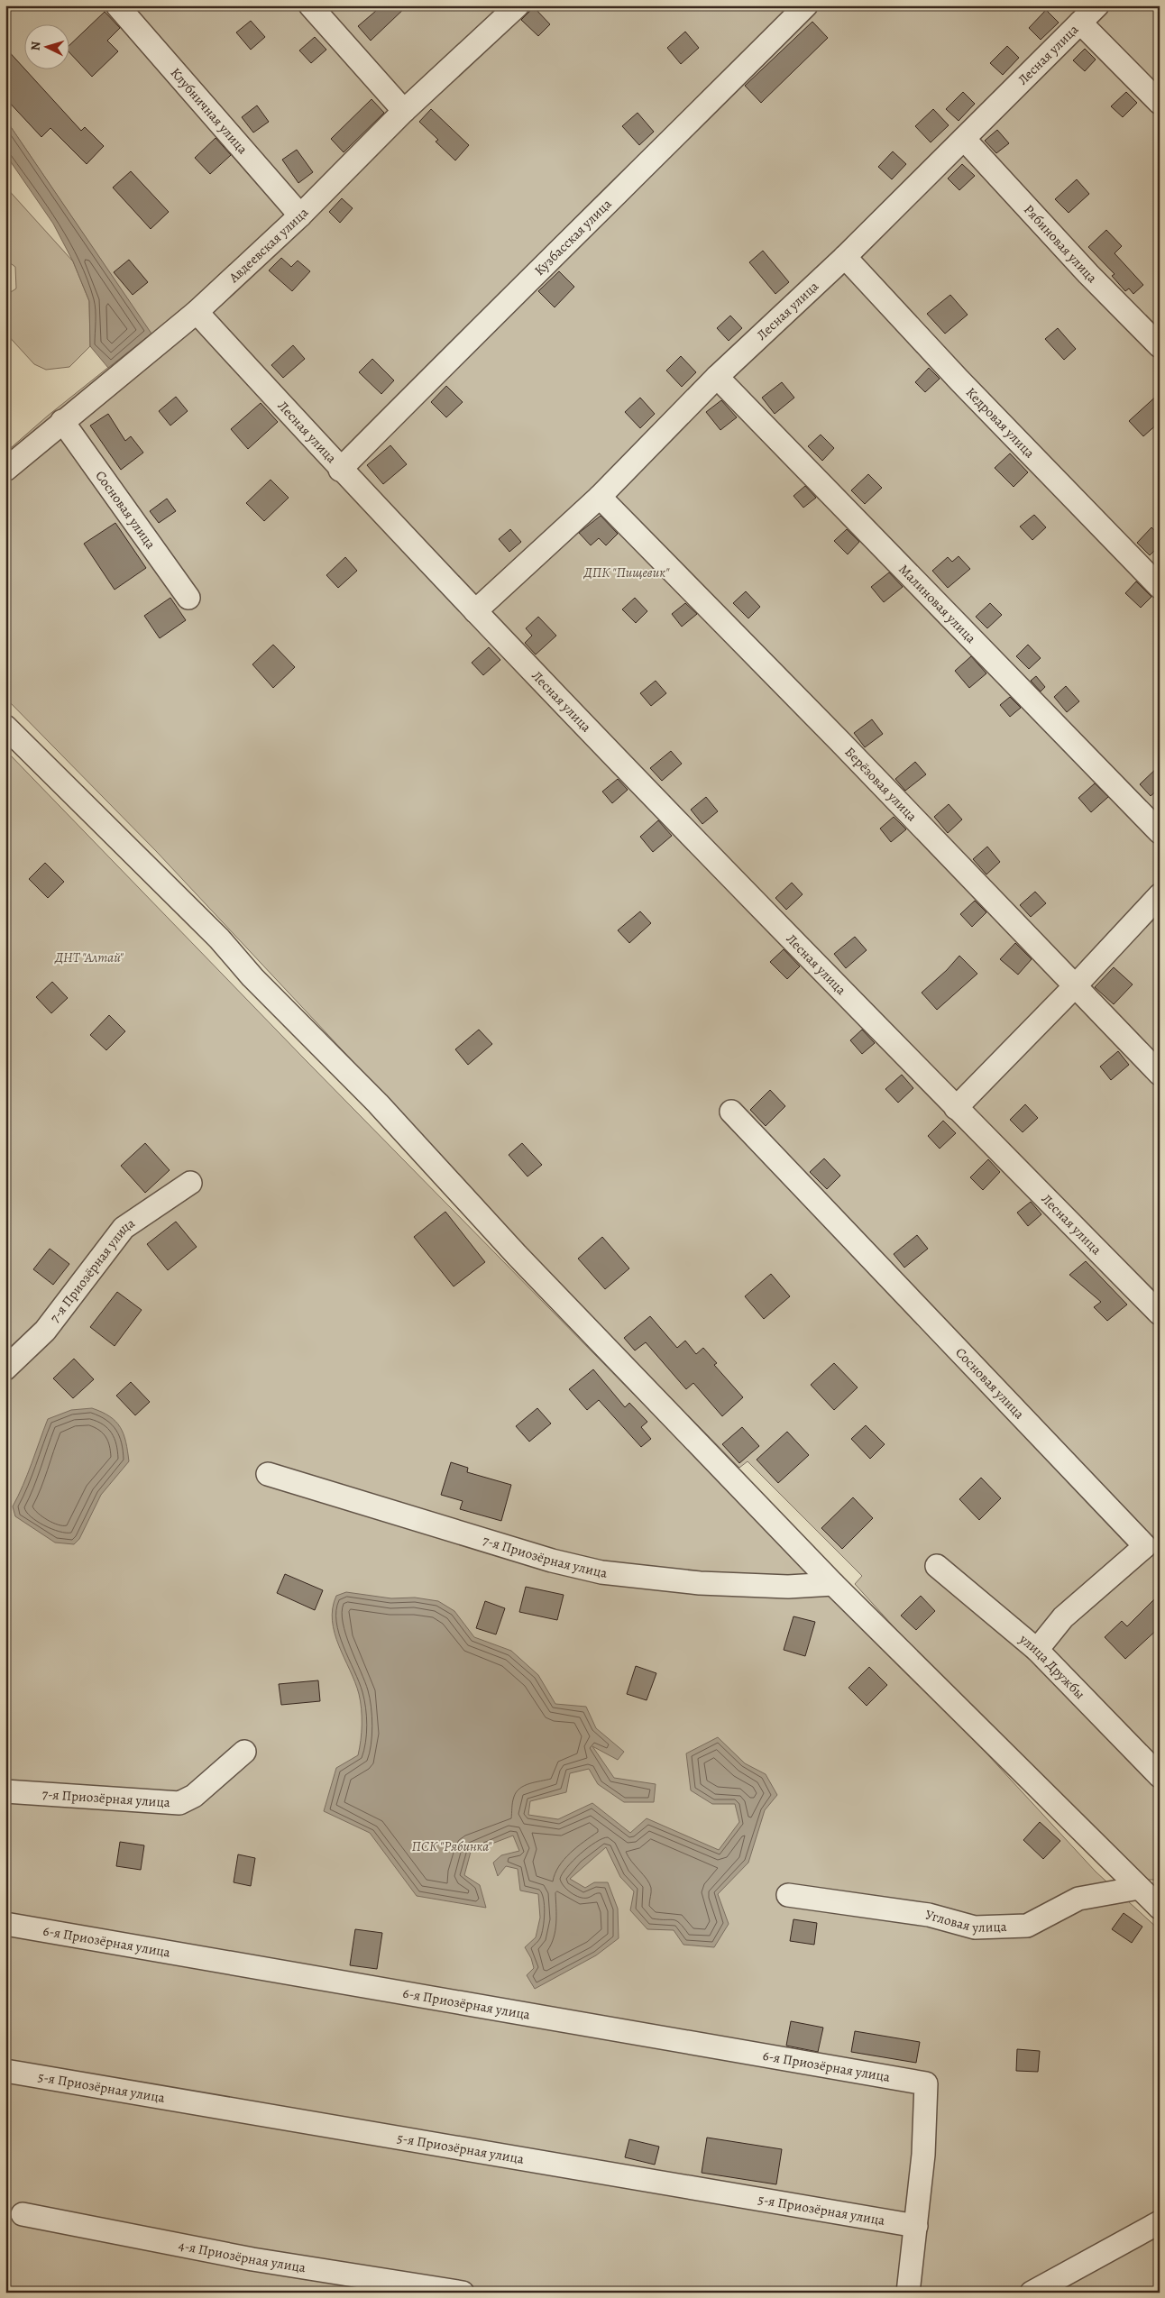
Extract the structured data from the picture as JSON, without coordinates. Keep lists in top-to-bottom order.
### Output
{
  "streets": {
    "street": [
      "Лесная улица",
      "Клубничная улица",
      "Кузбасская улица",
      "Рябиновая улица",
      "Авдеевская улица",
      "Кедровая улица",
      "Сосновая улица",
      "Малиновая улица",
      "Берёзовая улица",
      "7-я Приозёрная улица",
      "улица Дружбы",
      "Угловая улица",
      "6-я Приозёрная улица",
      "5-я Приозёрная улица",
      "4-я Приозёрная улица"
    ]
  },
  "crossings": [
    ["Лесная улица", "Кузбасская улица"],
    ["Лесная улица", "Рябиновая улица"],
    ["Лесная улица", "Авдеевская улица"],
    ["Лесная улица", "Кедровая улица"],
    ["Лесная улица", "Малиновая улица"],
    ["Лесная улица", "Берёзовая улица"],
    ["Клубничная улица", "Авдеевская улица"],
    ["Авдеевская улица", "Сосновая улица"],
    ["Сосновая улица", "улица Дружбы"],
    ["6-я Приозёрная улица", "5-я Приозёрная улица"]
  ],
  "parks": ["ДПК \"Пищевик\"", "ДНТ \"Алтай\"", "ПСК \"Рябинка\""],
  "north": "left"
}
